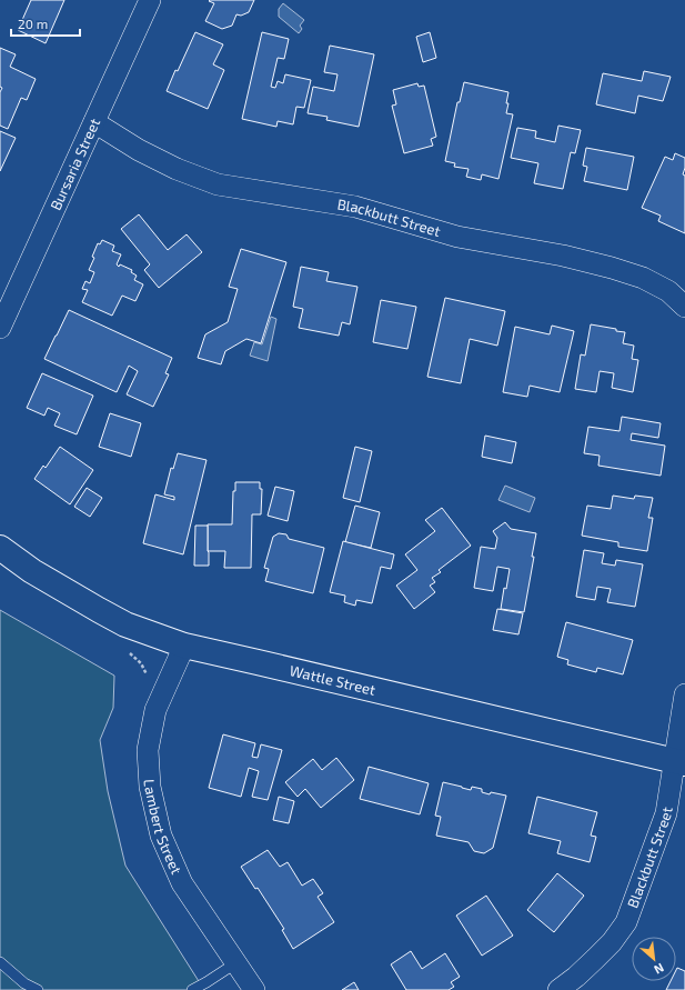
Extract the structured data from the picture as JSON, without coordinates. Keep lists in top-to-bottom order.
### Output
{
  "streets": {
    "street": [
      "Bursaria Street",
      "Blackbutt Street",
      "Wattle Street",
      "Lambert Street"
    ]
  },
  "crossings": [
    ["Bursaria Street", "Blackbutt Street"],
    ["Blackbutt Street", "Wattle Street"],
    ["Wattle Street", "Lambert Street"]
  ],
  "scale_bar": "20 m",
  "north": "bottom right"
}
